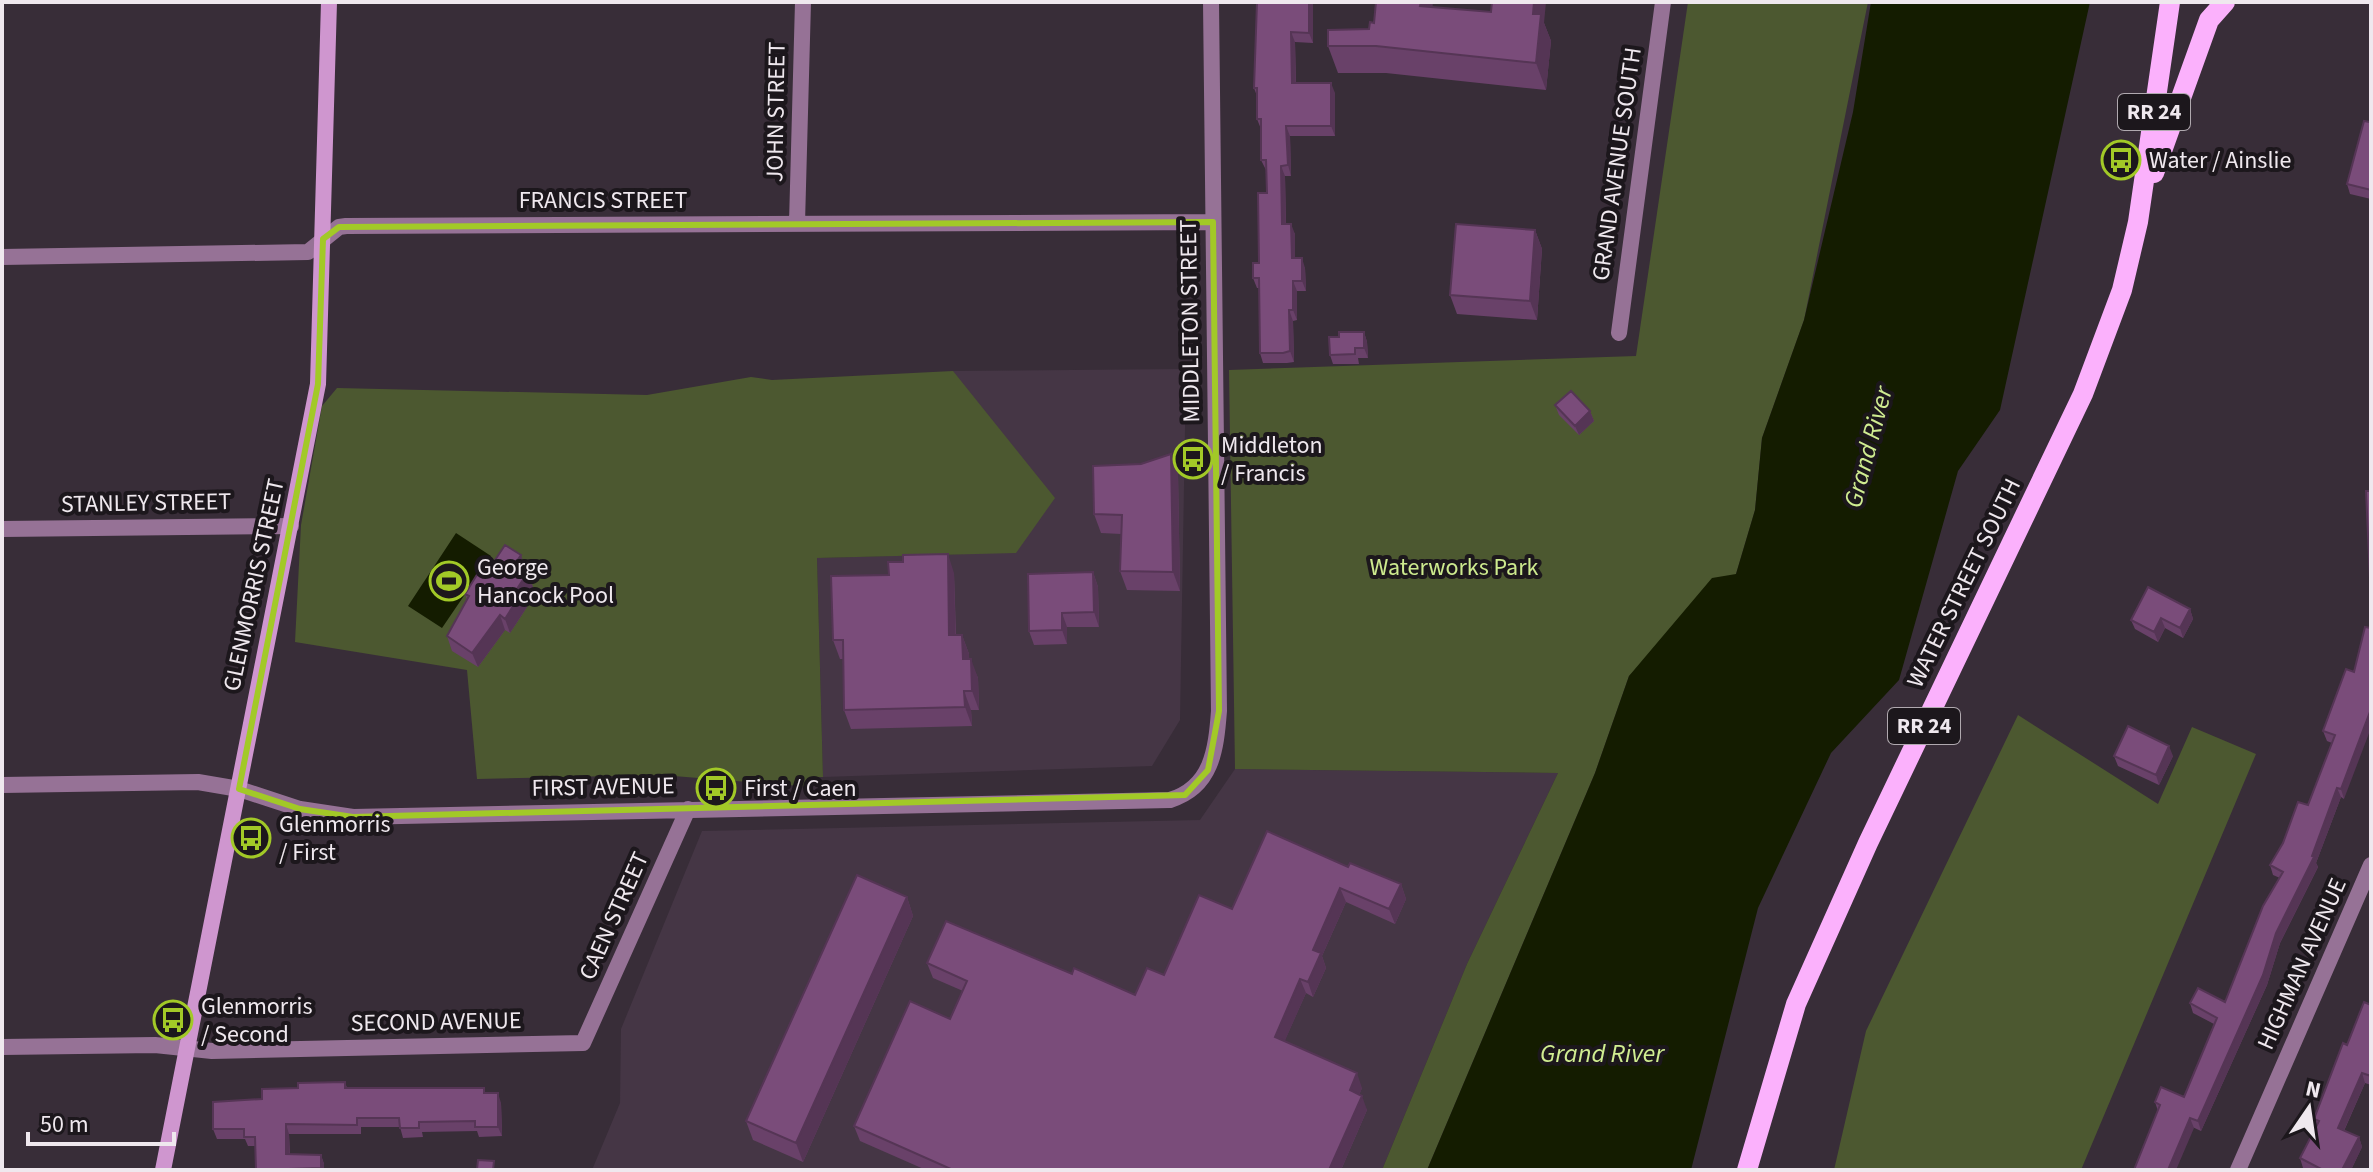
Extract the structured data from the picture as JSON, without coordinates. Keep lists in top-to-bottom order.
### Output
{
  "streets": {
    "main road": ["RR 24", "WATER STREET SOUTH"],
    "street": [
      "JOHN STREET",
      "GRAND AVENUE SOUTH",
      "FRANCIS STREET",
      "MIDDLETON STREET",
      "STANLEY STREET",
      "GLENMORRIS STREET",
      "FIRST AVENUE",
      "CAEN STREET",
      "HIGHMAN AVENUE",
      "SECOND AVENUE"
    ]
  },
  "crossings": [
    ["JOHN STREET", "FRANCIS STREET"],
    ["FRANCIS STREET", "MIDDLETON STREET"],
    ["FRANCIS STREET", "GLENMORRIS STREET"],
    ["MIDDLETON STREET", "FIRST AVENUE"],
    ["STANLEY STREET", "GLENMORRIS STREET"],
    ["GLENMORRIS STREET", "FIRST AVENUE"],
    ["GLENMORRIS STREET", "SECOND AVENUE"],
    ["FIRST AVENUE", "CAEN STREET"],
    ["CAEN STREET", "SECOND AVENUE"]
  ],
  "water": ["Grand River"],
  "parks": ["Waterworks Park"],
  "places": {
    "bus stop": [
      "Water / Ainslie",
      "Middleton / Francis",
      "First / Caen",
      "Glenmorris / First",
      "Glenmorris / Second"
    ],
    "sports": ["George Hancock Pool"]
  },
  "scale_bar": "50 m",
  "north": "top"
}
